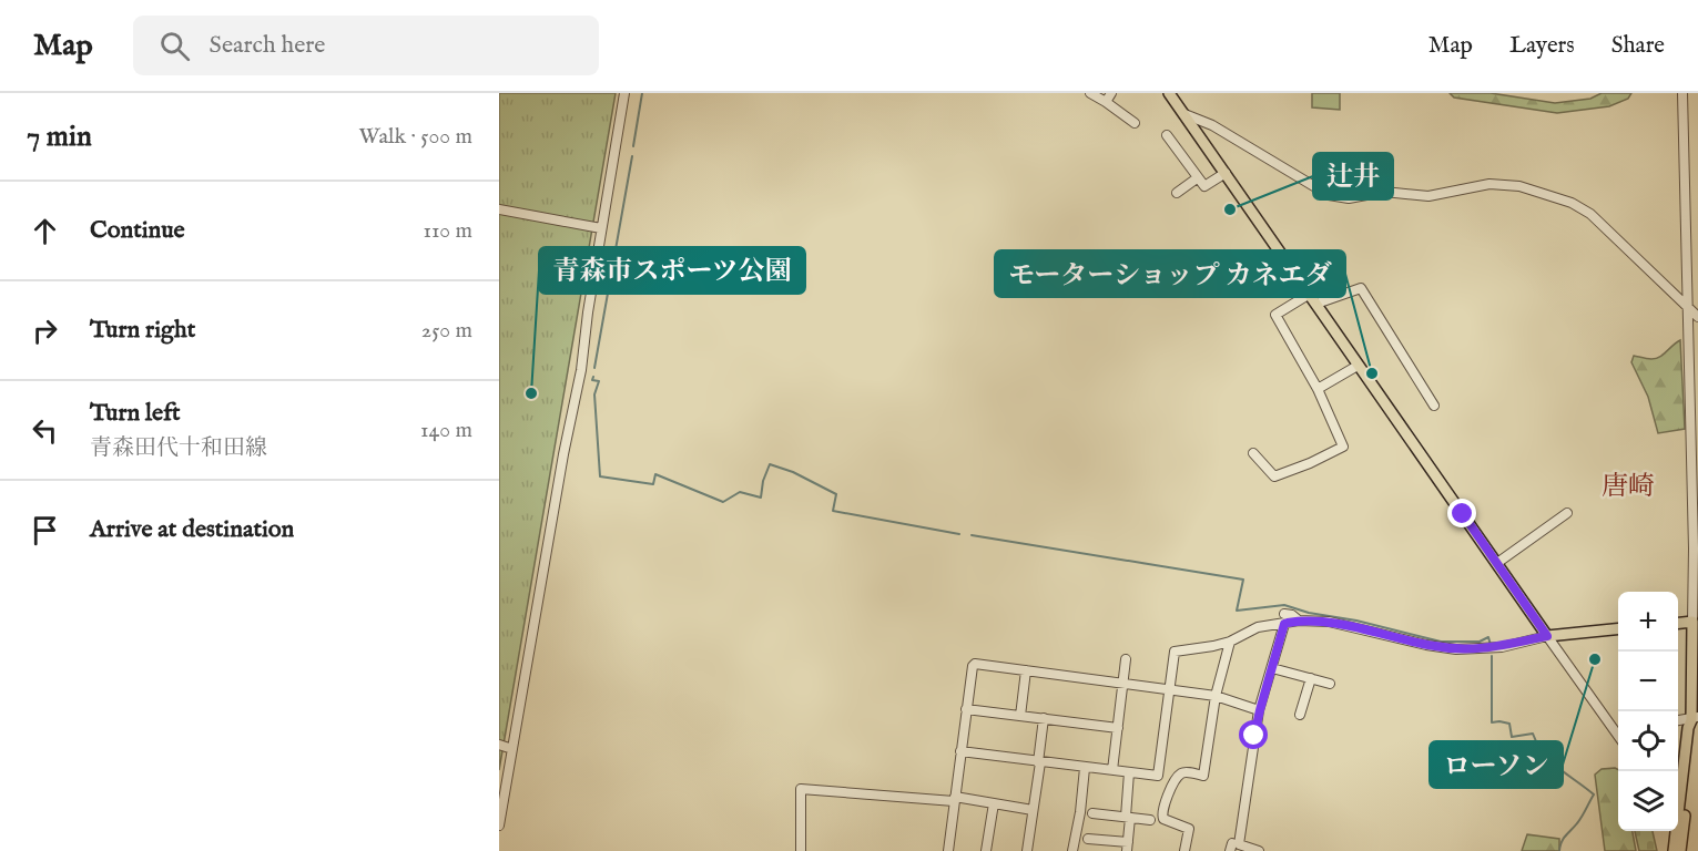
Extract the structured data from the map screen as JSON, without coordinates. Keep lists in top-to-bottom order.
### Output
{
  "districts": ["唐崎"],
  "places": [
    "辻井",
    "モーターショップ カネエダ",
    "青森市スポーツ公園",
    "ローソン"
  ],
  "page": {
    "header": "Map",
    "search": "Search here",
    "nav": ["Map", "Layers", "Share"],
    "heading": ["7 min", "Walk · 500 m"],
    "list": [
      ["Continue", "110 m"],
      ["Turn right", "250 m"],
      ["Turn left", "青森田代十和田線", "140 m"],
      "Arrive at destination"
    ],
    "map_buttons": ["+", "−"]
  }
}
